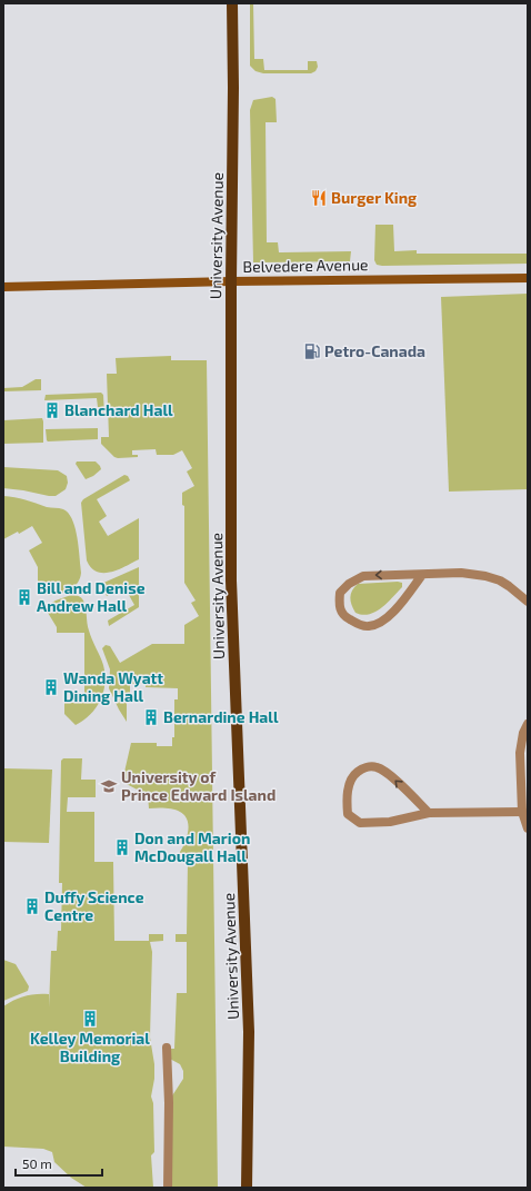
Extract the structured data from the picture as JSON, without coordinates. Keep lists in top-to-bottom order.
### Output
{
  "streets": {
    "main road": ["University Avenue", "Belvedere Avenue"]
  },
  "crossings": [
    ["University Avenue", "Belvedere Avenue"]
  ],
  "places": {
    "restaurant": ["Burger King"],
    "fuel station": ["Petro-Canada"],
    "building": [
      "Blanchard Hall",
      "Bill and Denise Andrew Hall",
      "Wanda Wyatt Dining Hall",
      "Bernardine Hall",
      "Don and Marion McDougall Hall",
      "Duffy Science Centre",
      "Kelley Memorial Building"
    ],
    "school or university": ["University of Prince Edward Island"]
  },
  "scale_bar": "50 m"
}
